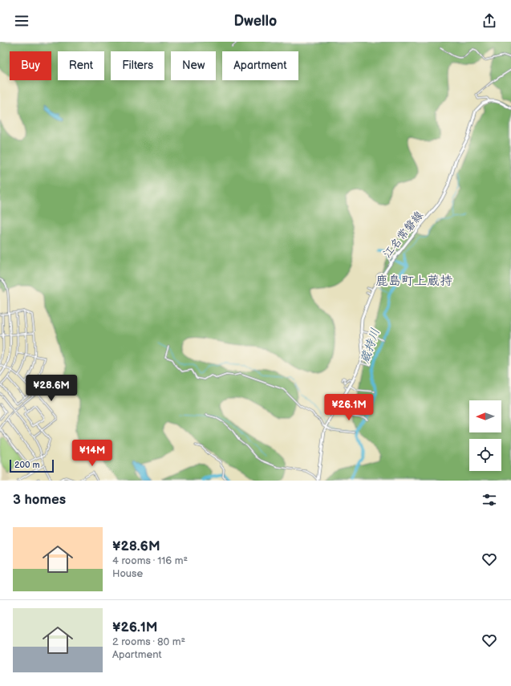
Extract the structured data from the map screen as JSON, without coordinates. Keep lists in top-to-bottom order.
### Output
{
  "streets": {
    "main road": ["江名常磐線"]
  },
  "districts": ["鹿島町上蔵持"],
  "water": ["蔵持川"],
  "scale_bar": "200 m",
  "north": "left",
  "page": {
    "header": "Dwello",
    "chip": [
      "Buy",
      "Rent",
      "Filters",
      "New",
      "Apartment"
    ],
    "price": ["¥28.6M", "¥26.1M", "¥14M"],
    "scale": "200 m",
    "heading": "3 homes",
    "list": [
      {
        "name": "¥28.6M",
        "note": "4 rooms · 116 m² · House"
      },
      {
        "name": "¥26.1M",
        "note": "2 rooms · 80 m² · Apartment"
      }
    ]
  }
}
